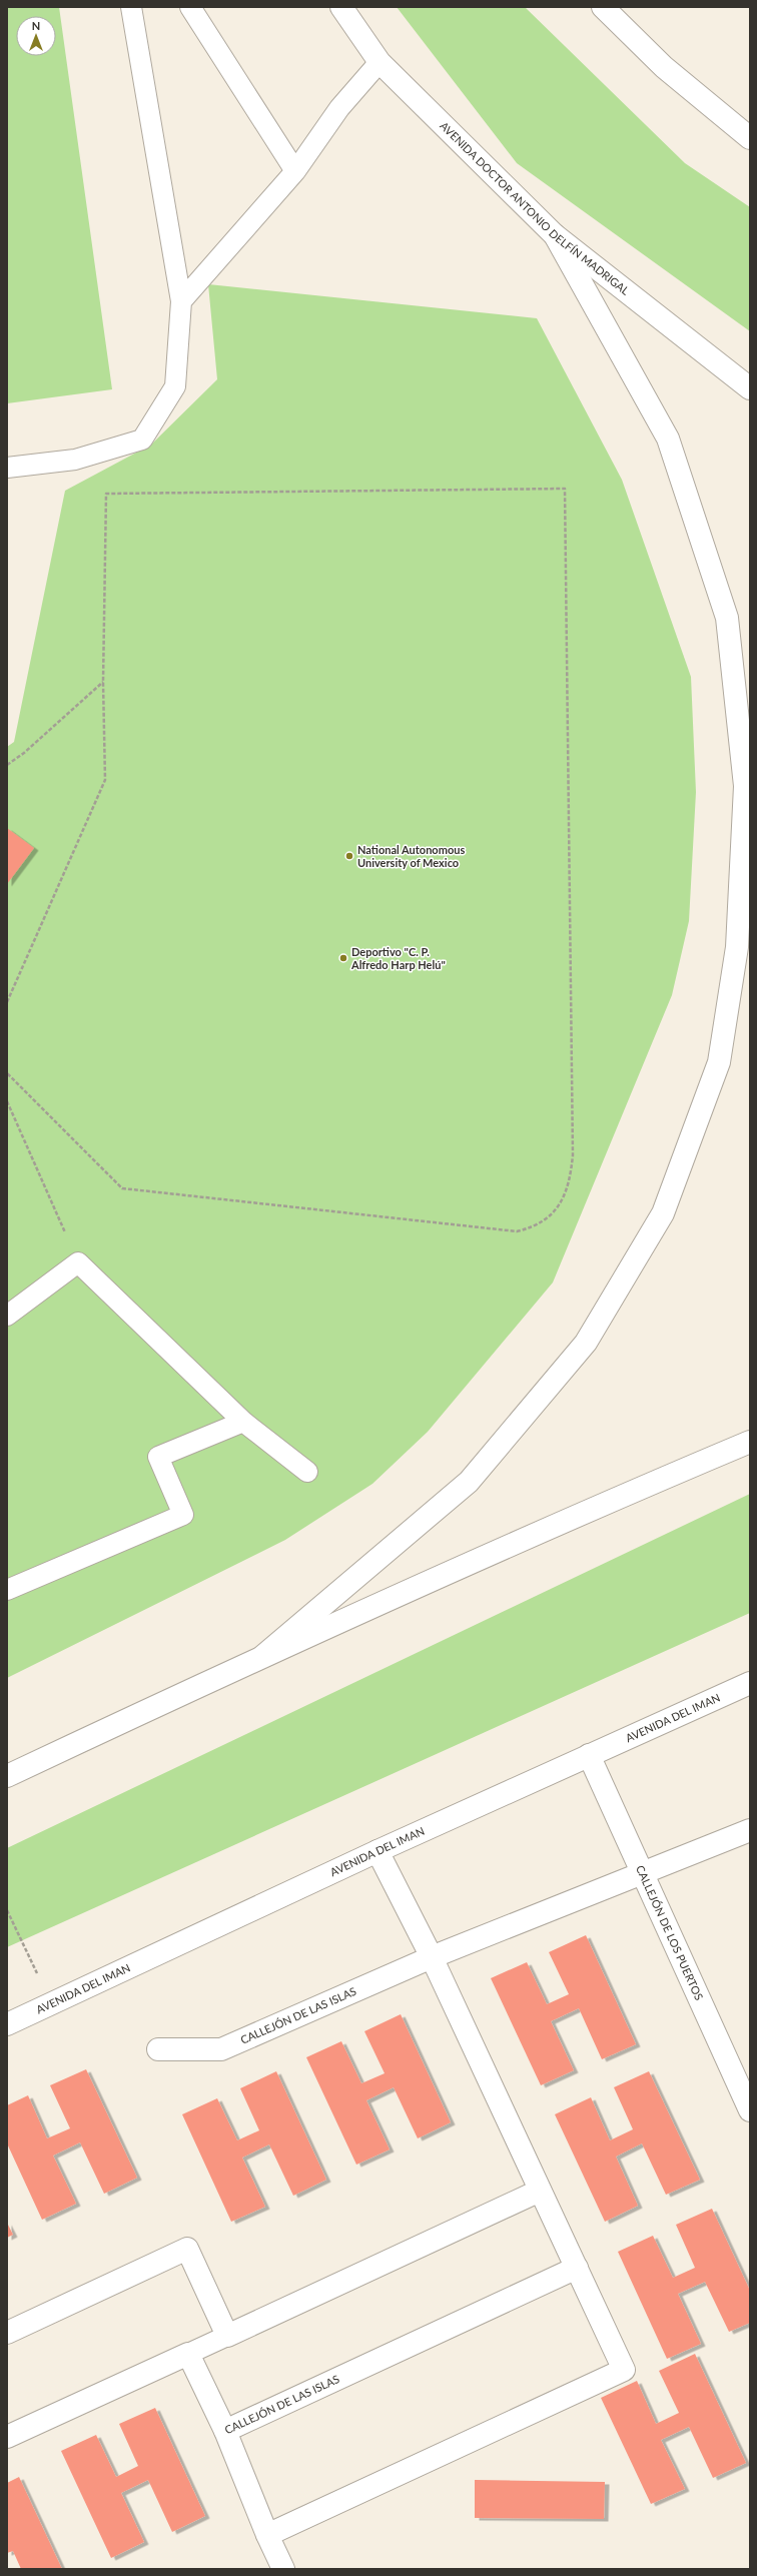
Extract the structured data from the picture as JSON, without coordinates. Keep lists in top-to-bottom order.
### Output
{
  "streets": {
    "main road": [
      "AVENIDA DOCTOR ANTONIO DELFÍN MADRIGAL",
      "AVENIDA DEL IMAN",
      "CALLEJÓN DE LOS PUERTOS",
      "CALLEJÓN DE LAS ISLAS"
    ]
  },
  "crossings": [
    ["AVENIDA DEL IMAN", "CALLEJÓN DE LOS PUERTOS"],
    ["CALLEJÓN DE LOS PUERTOS", "CALLEJÓN DE LAS ISLAS"]
  ],
  "places": ["National Autonomous University of Mexico", "Deportivo \"C. P. Alfredo Harp Helú\""],
  "north": "top"
}
